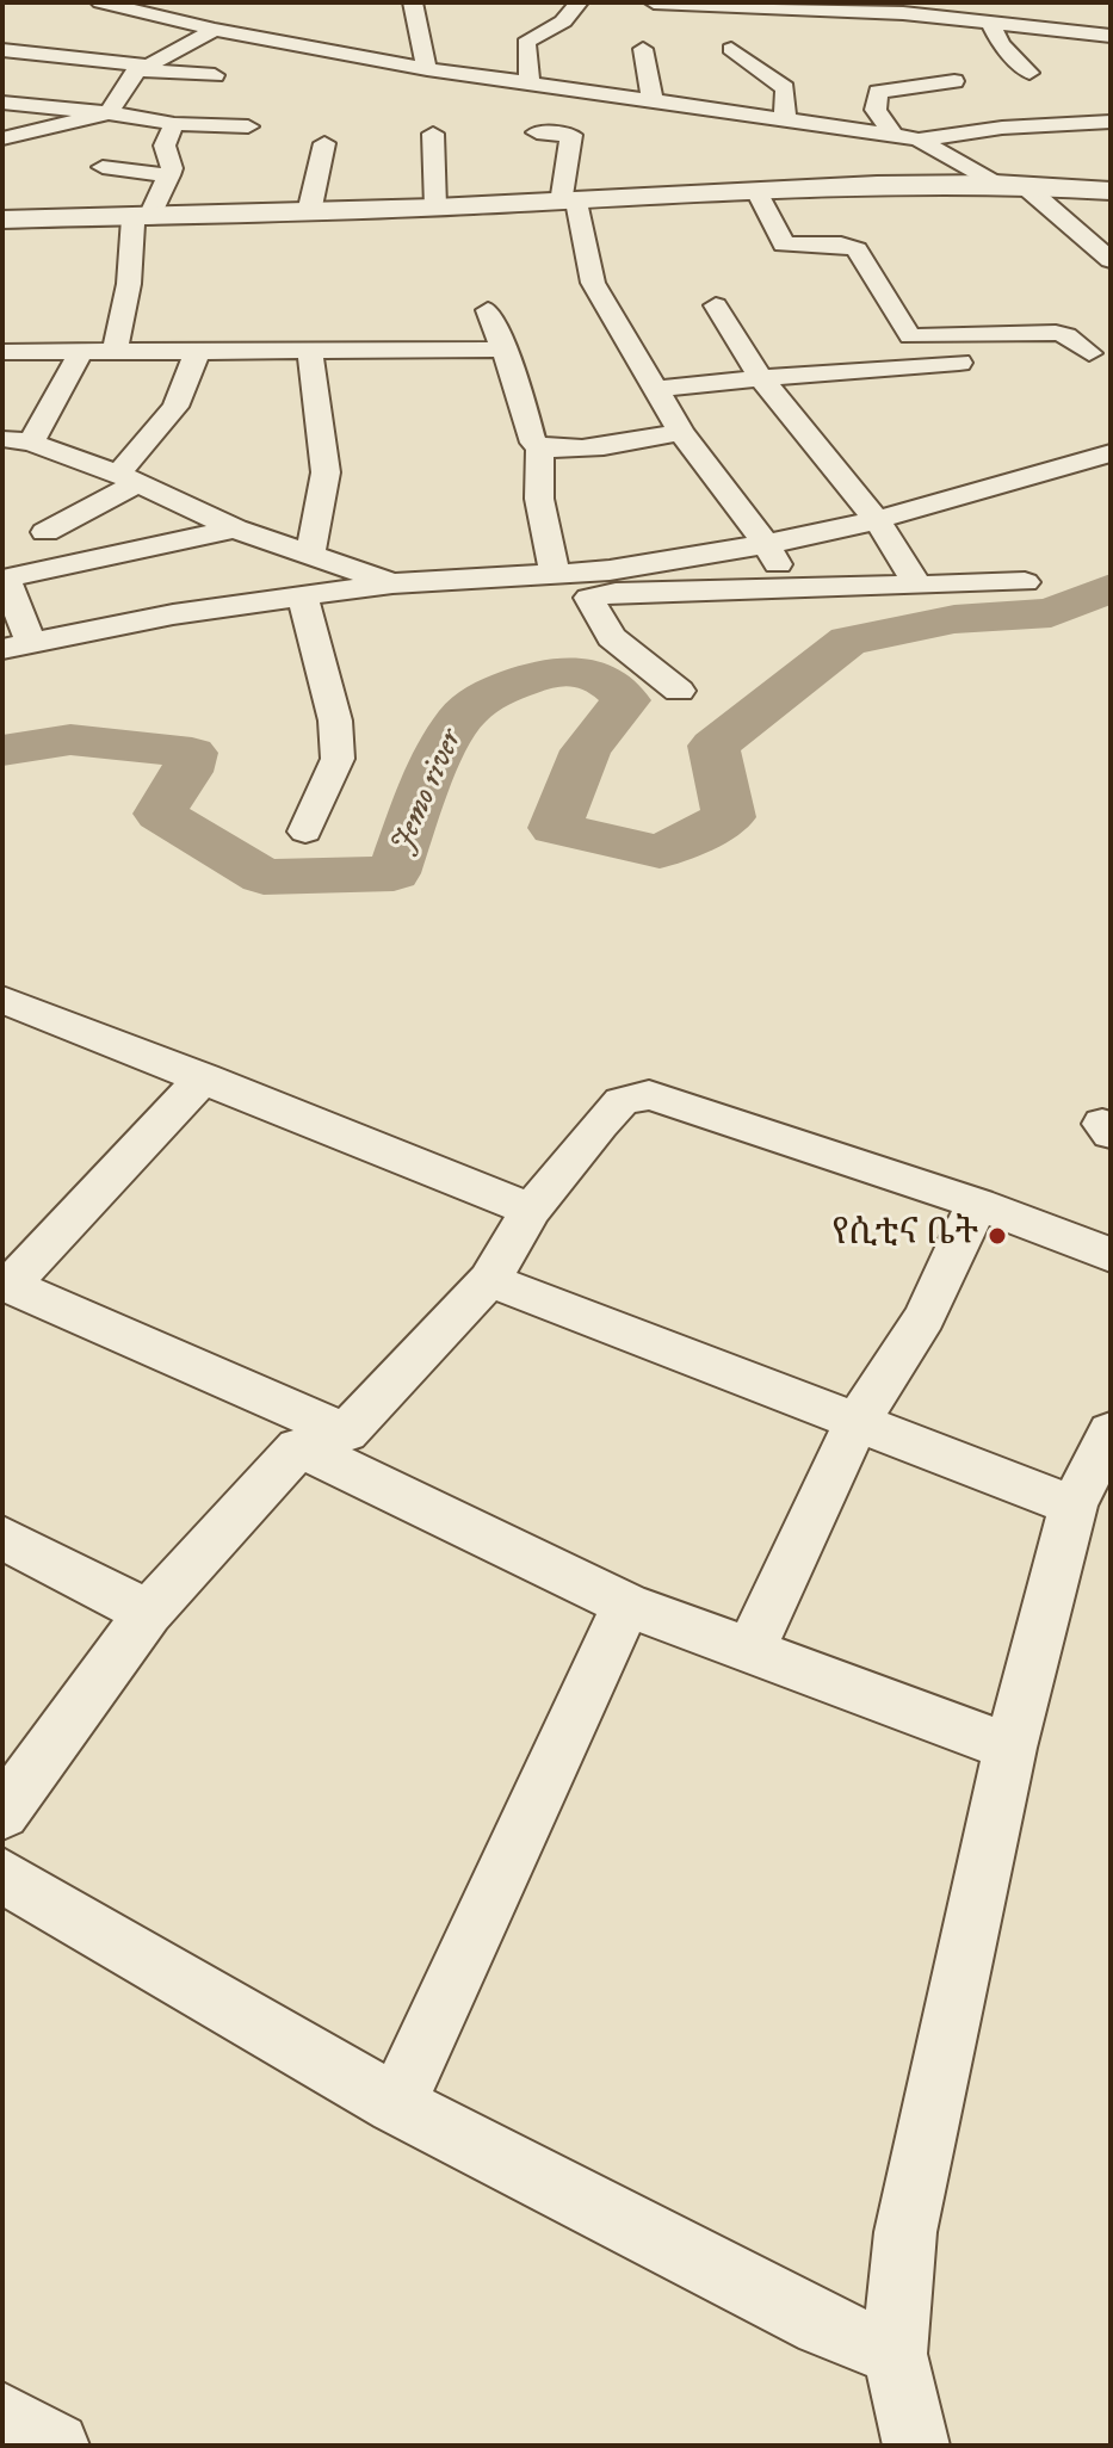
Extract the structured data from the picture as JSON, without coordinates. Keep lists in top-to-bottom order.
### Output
{
  "water": ["Jemo river"],
  "places": ["የሲቲና ቤት"]
}
